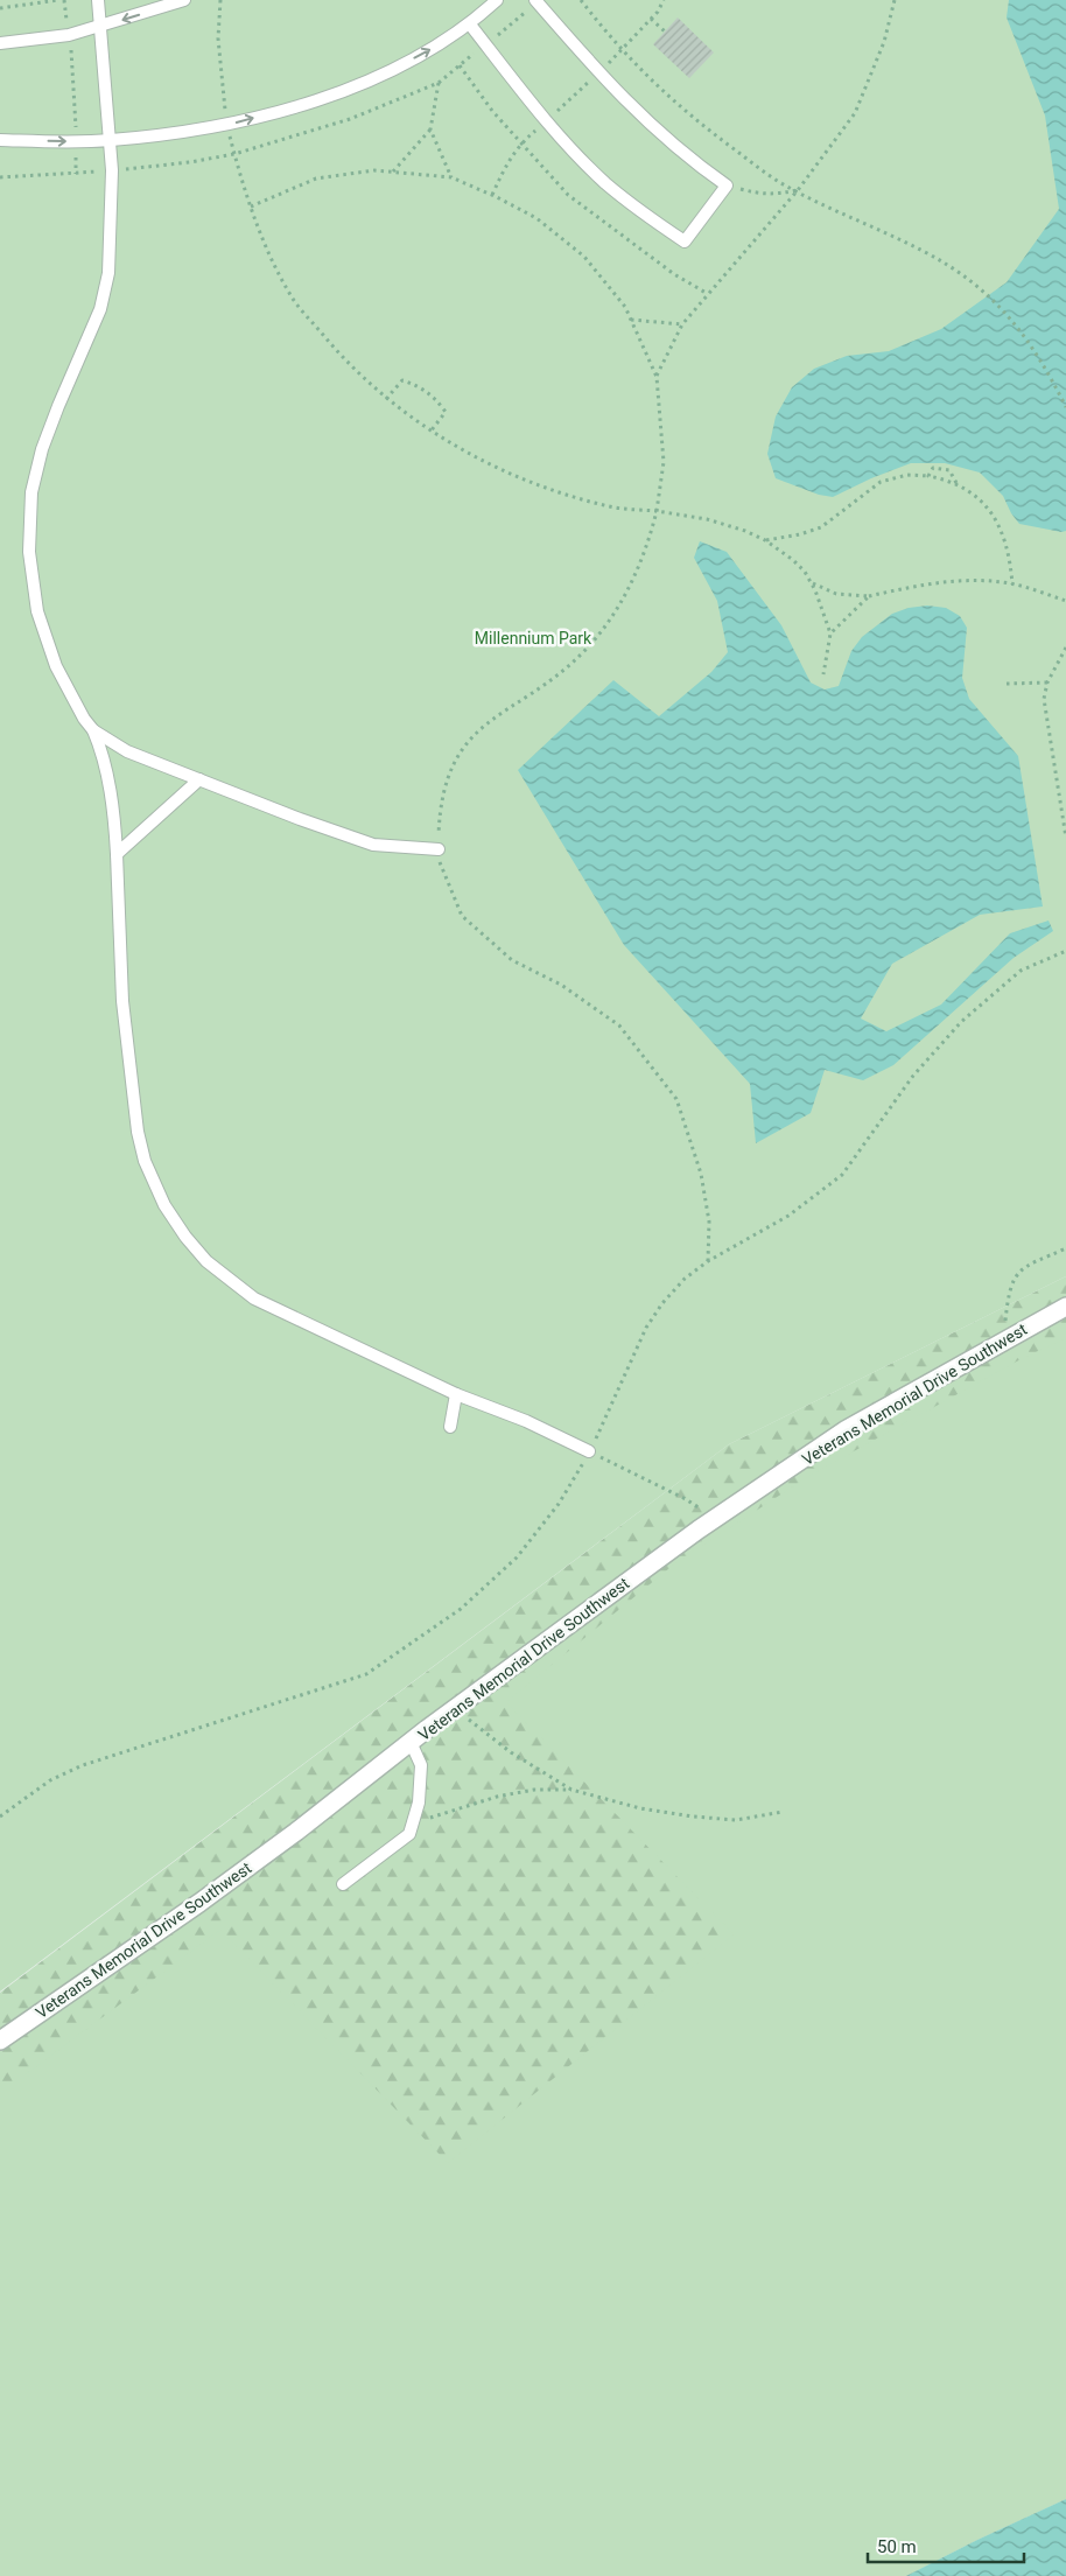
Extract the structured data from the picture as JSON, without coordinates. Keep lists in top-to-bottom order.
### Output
{
  "streets": {
    "street": ["Veterans Memorial Drive Southwest"]
  },
  "parks": ["Millennium Park"],
  "scale_bar": "50 m"
}
